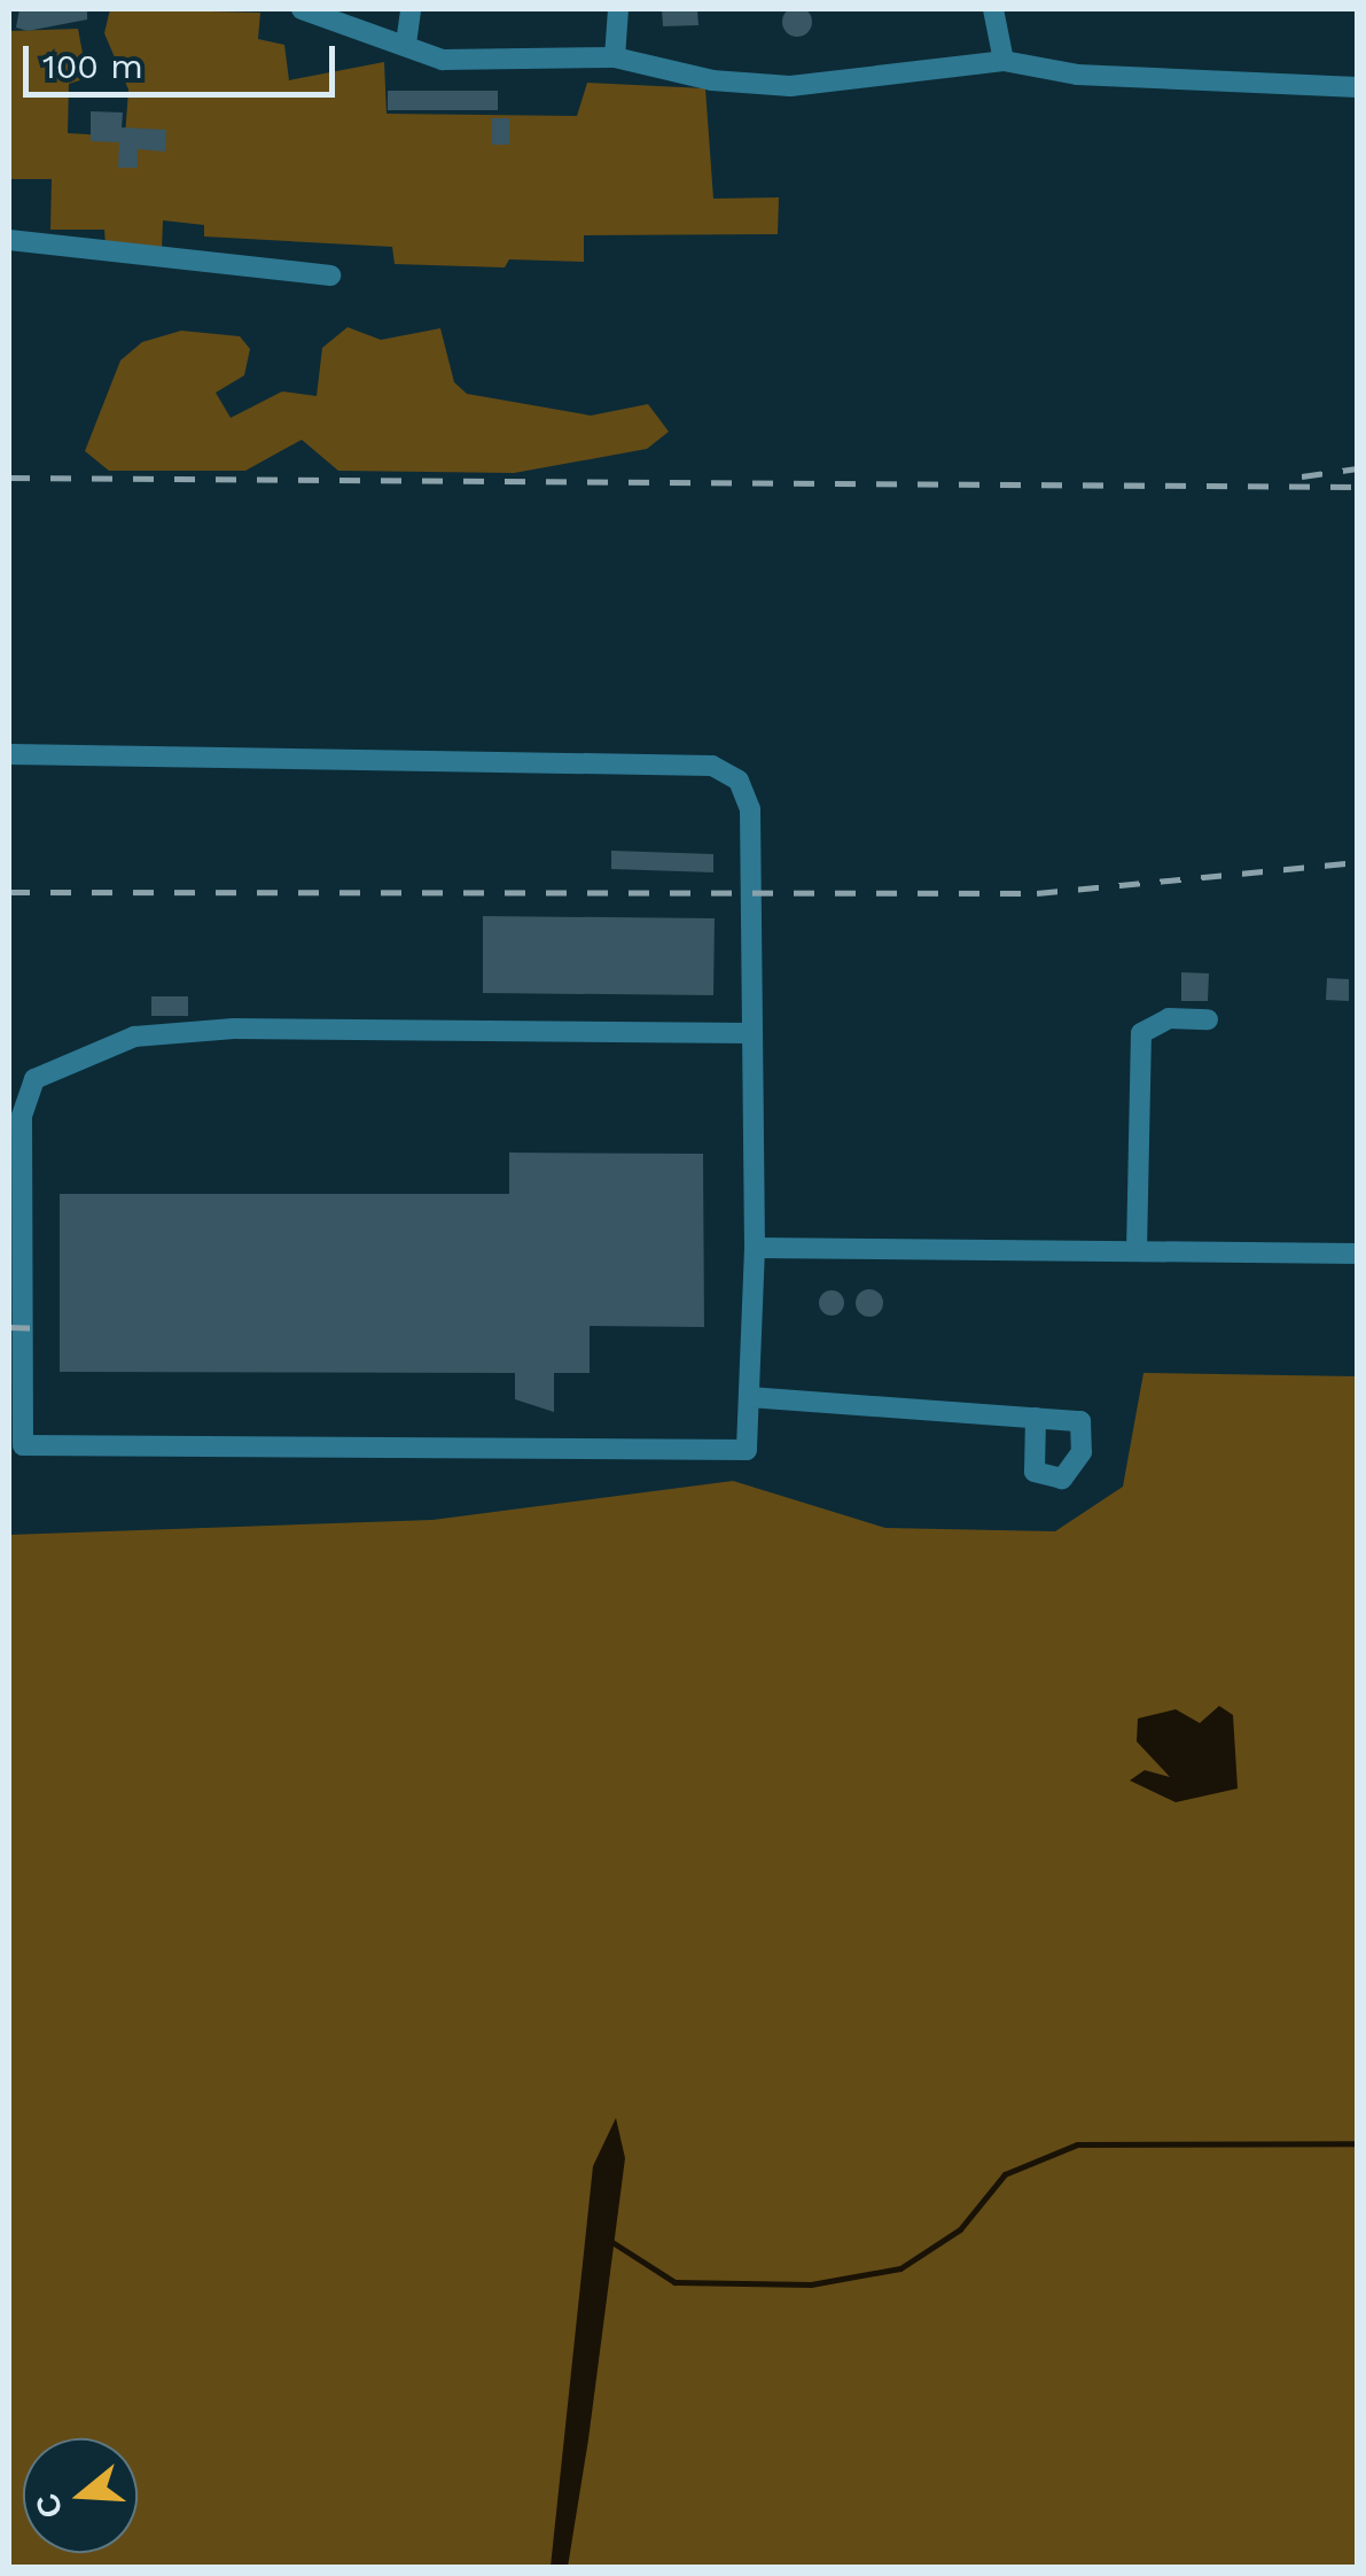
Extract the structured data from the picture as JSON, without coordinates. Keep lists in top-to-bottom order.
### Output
{
  "scale_bar": "100 m",
  "north": "left"
}
